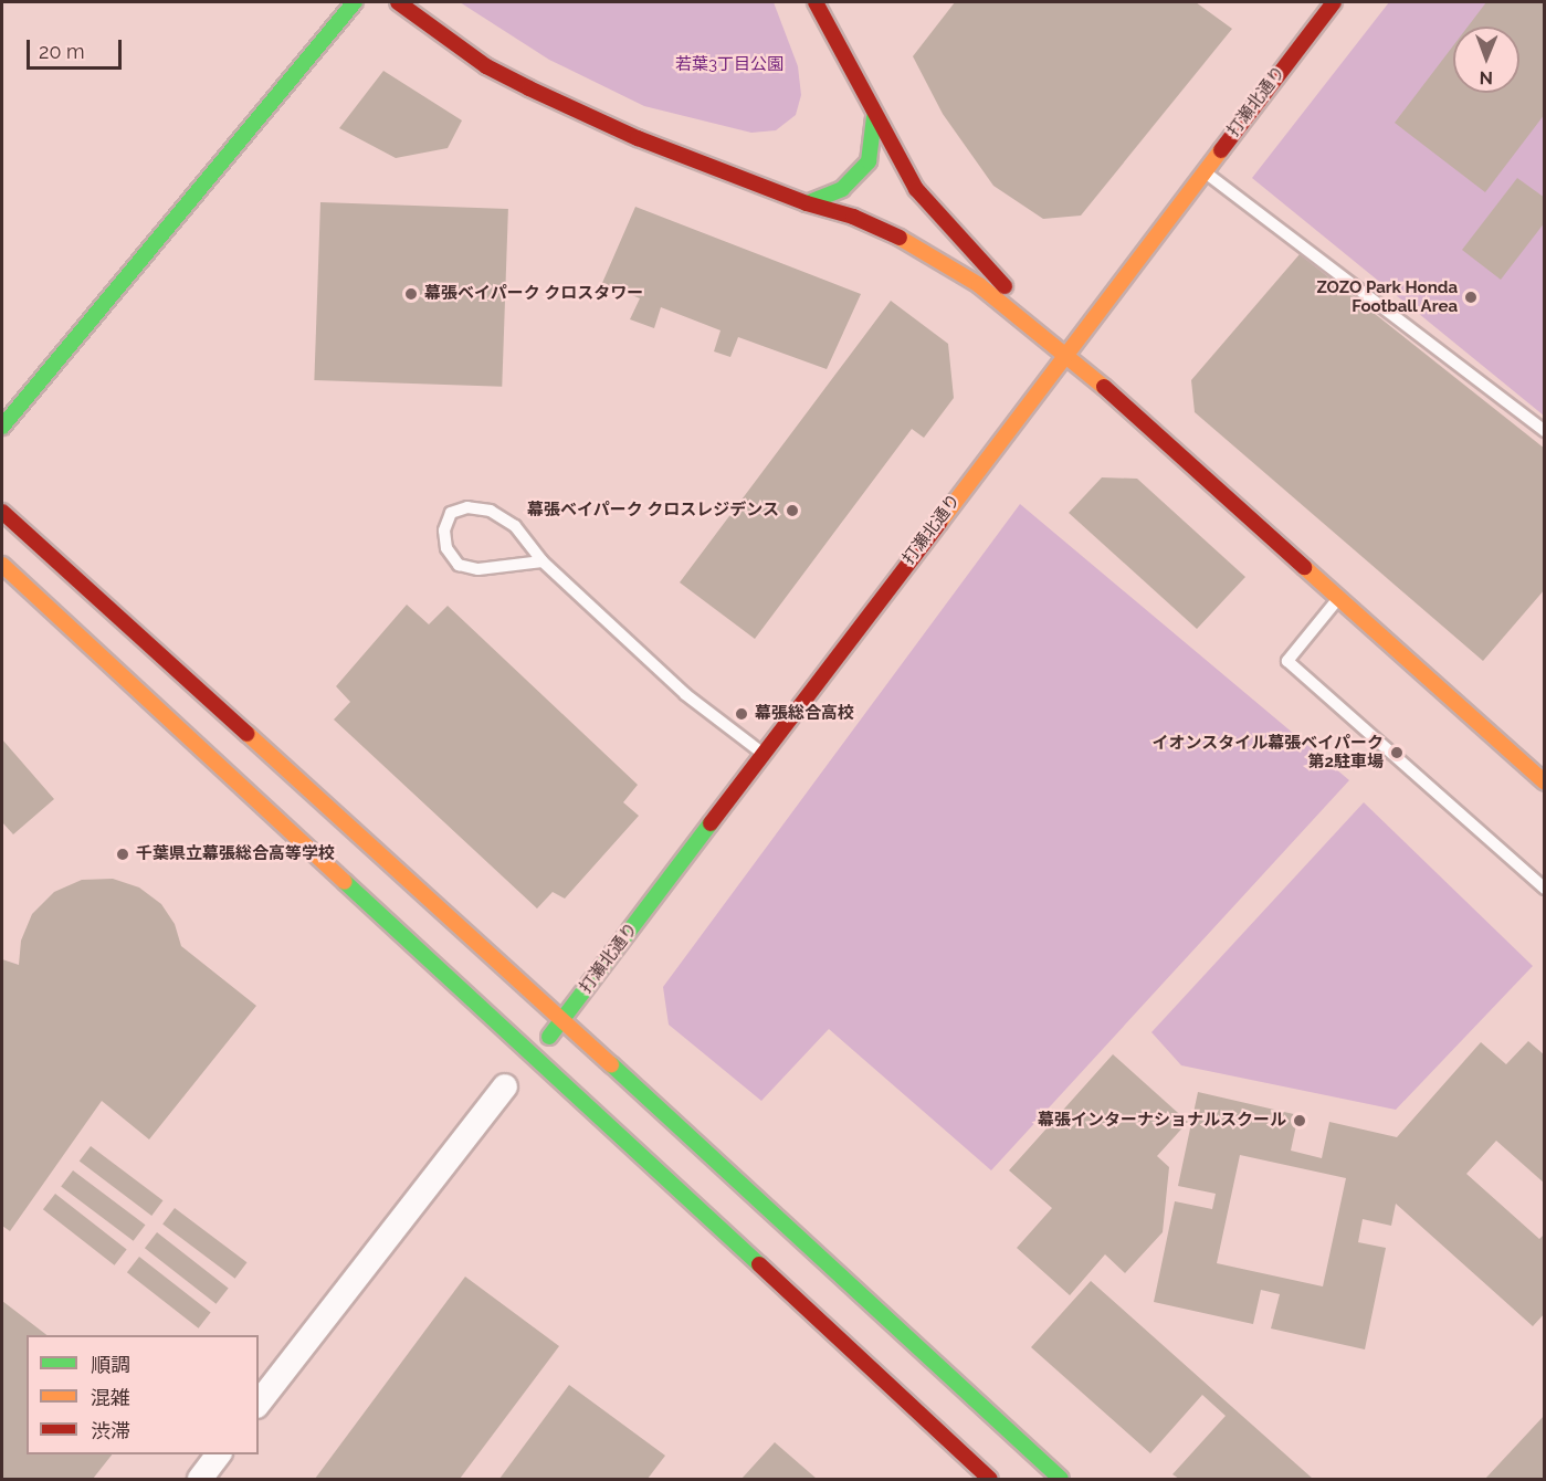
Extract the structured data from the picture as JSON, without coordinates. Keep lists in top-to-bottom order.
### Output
{
  "streets": {
    "street": ["打瀬北通り"]
  },
  "parks": ["若葉3丁目公園"],
  "places": [
    "幕張ベイパーク クロスタワー",
    "ZOZO Park Honda Football Area",
    "幕張ベイパーク クロスレジデンス",
    "幕張総合高校",
    "イオンスタイル幕張ベイパーク 第2駐車場",
    "千葉県立幕張総合高等学校",
    "幕張インターナショナルスクール"
  ],
  "legend": ["順調", "混雑", "渋滞"],
  "scale_bar": "20 m",
  "north": "bottom"
}
